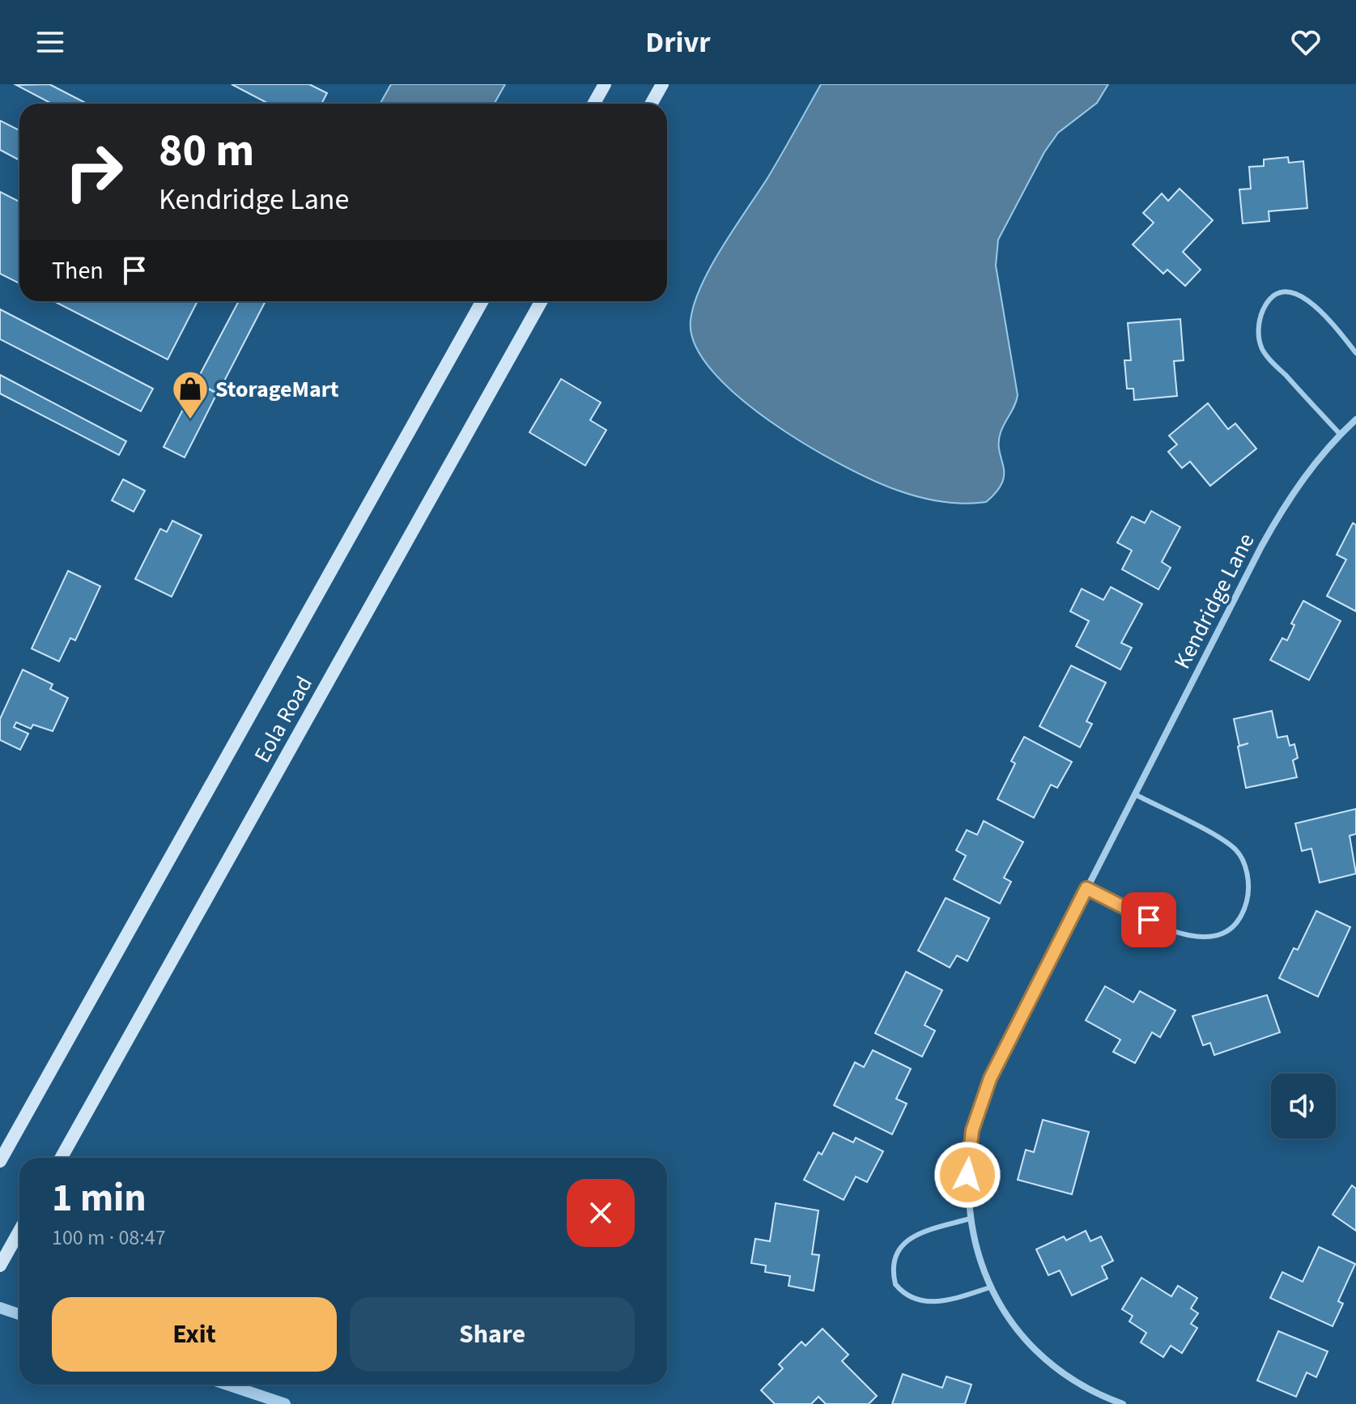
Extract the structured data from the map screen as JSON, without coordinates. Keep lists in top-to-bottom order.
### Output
{
  "streets": {
    "main road": ["Eola Road"],
    "street": ["Kendridge Lane"]
  },
  "places": {
    "shop": ["StorageMart"]
  },
  "page": {
    "header": "Drivr",
    "turn": ["80 m", "Kendridge Lane"],
    "then": "Then",
    "heading": ["1 min", "100 m · 08:47"],
    "buttons": ["Exit", "Share"]
  }
}
